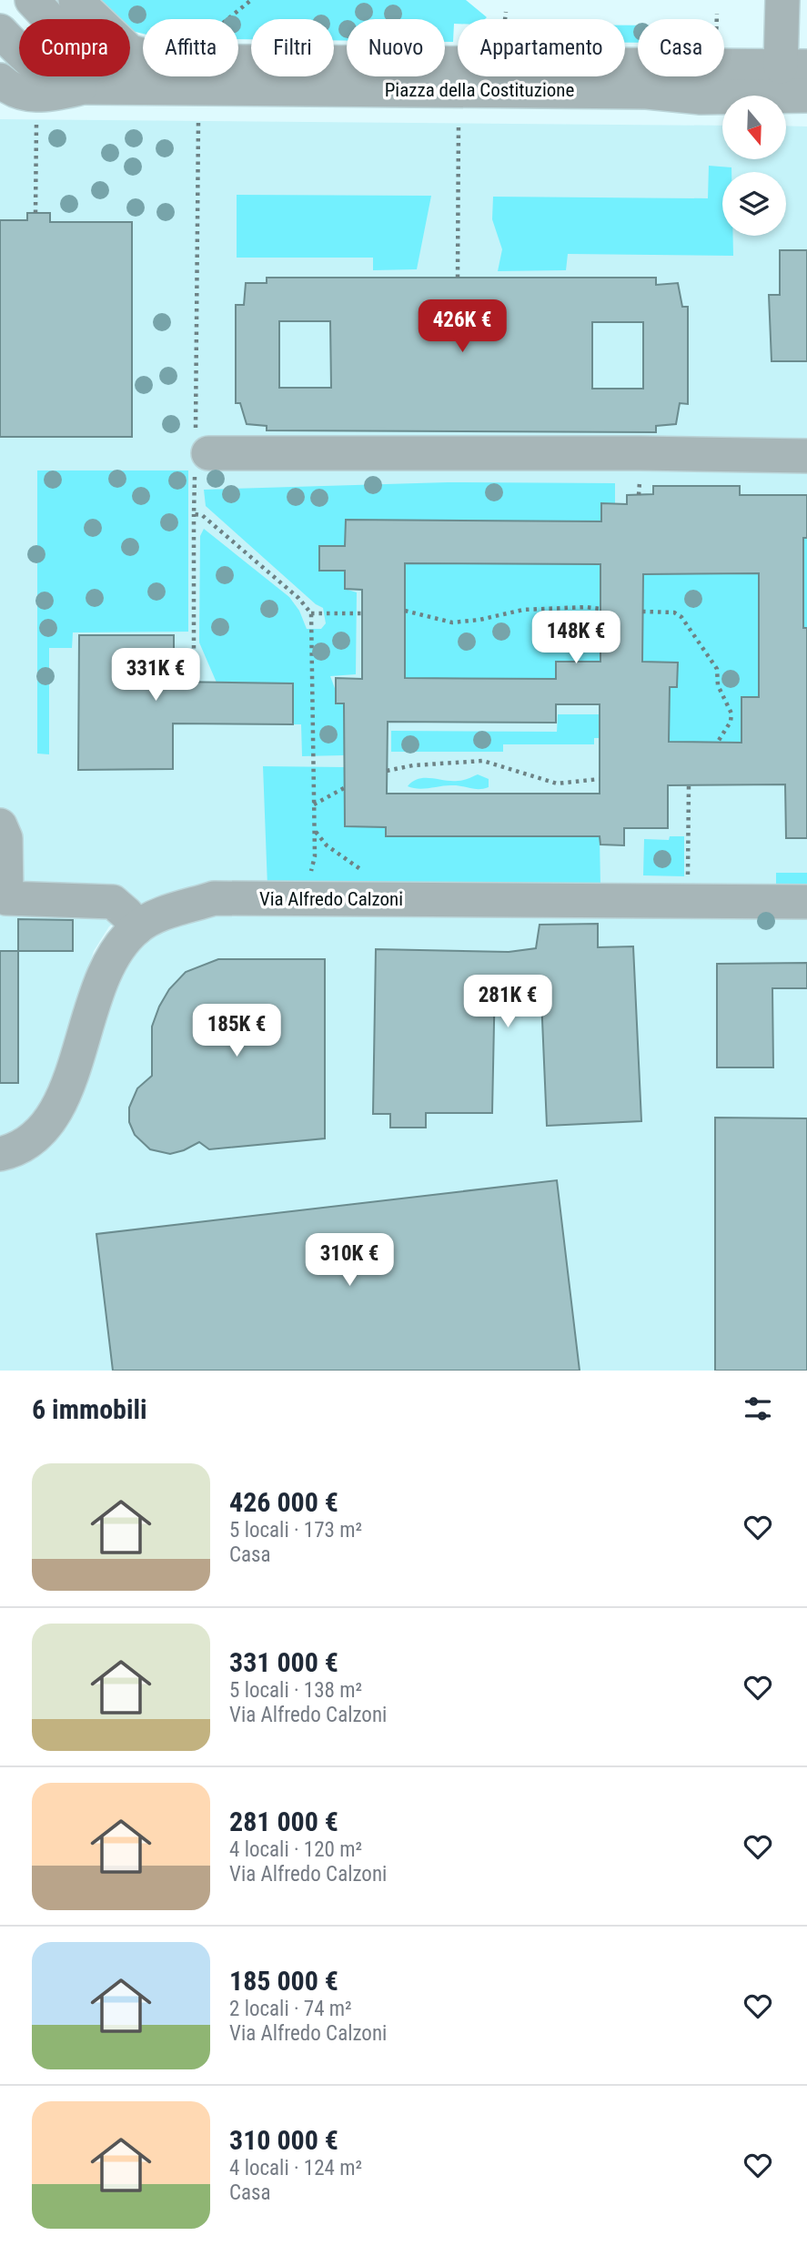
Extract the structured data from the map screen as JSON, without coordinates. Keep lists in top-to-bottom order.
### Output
{
  "streets": {
    "street": ["Piazza della Costituzione", "Via Alfredo Calzoni"]
  },
  "north": "bottom",
  "page": {
    "chip": [
      "Compra",
      "Affitta",
      "Filtri",
      "Nuovo",
      "Appartamento",
      "Casa"
    ],
    "price": [
      "426K €",
      "148K €",
      "331K €",
      "281K €",
      "185K €",
      "310K €"
    ],
    "heading": "6 immobili",
    "list": [
      {
        "name": "426 000 €",
        "note": "5 locali · 173 m² · Casa"
      },
      {
        "name": "331 000 €",
        "note": "5 locali · 138 m² · Via Alfredo Calzoni"
      },
      {
        "name": "281 000 €",
        "note": "4 locali · 120 m² · Via Alfredo Calzoni"
      },
      {
        "name": "185 000 €",
        "note": "2 locali · 74 m² · Via Alfredo Calzoni"
      },
      {
        "name": "310 000 €",
        "note": "4 locali · 124 m² · Casa"
      }
    ]
  }
}
